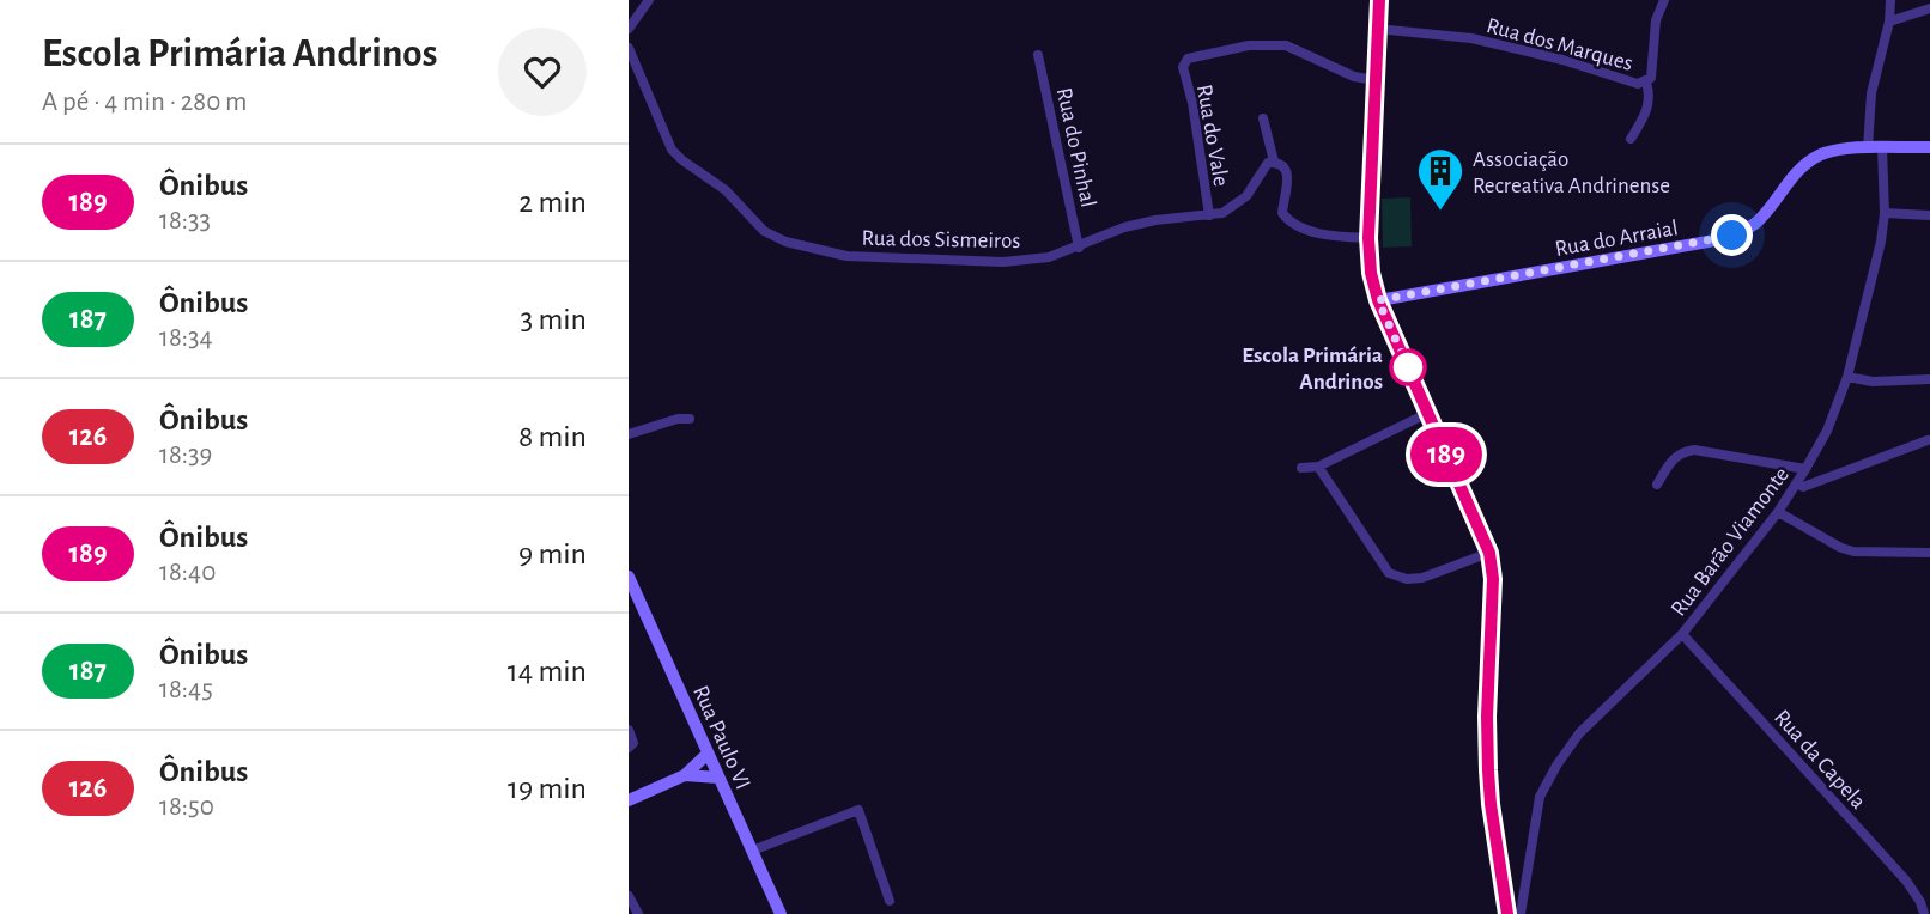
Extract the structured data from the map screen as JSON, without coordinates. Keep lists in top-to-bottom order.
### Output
{
  "streets": {
    "main road": ["Rua do Arraial", "Rua Paulo VI"],
    "street": [
      "Rua dos Marques",
      "Rua do Vale",
      "Rua do Pinhal",
      "Rua dos Sismeiros",
      "Rua Barão Viamonte",
      "Rua da Capela"
    ]
  },
  "crossings": [
    ["Rua do Vale", "Rua dos Sismeiros"],
    ["Rua do Pinhal", "Rua dos Sismeiros"],
    ["Rua do Arraial", "Rua Barão Viamonte"],
    ["Rua Barão Viamonte", "Rua da Capela"]
  ],
  "places": {
    "building": ["Associação Recreativa Andrinense"],
    "other": ["Escola Primária Andrinos"]
  },
  "lines": ["bus line 189"],
  "page": {
    "heading": ["Escola Primária Andrinos", "A pé · 4 min · 280 m"],
    "on_map": "189",
    "list": [
      {
        "mark": "189",
        "name": "Ônibus",
        "note": "18:33",
        "value": "2 min"
      },
      {
        "mark": "187",
        "name": "Ônibus",
        "note": "18:34",
        "value": "3 min"
      },
      {
        "mark": "126",
        "name": "Ônibus",
        "note": "18:39",
        "value": "8 min"
      },
      {
        "mark": "189",
        "name": "Ônibus",
        "note": "18:40",
        "value": "9 min"
      },
      {
        "mark": "187",
        "name": "Ônibus",
        "note": "18:45",
        "value": "14 min"
      },
      {
        "mark": "126",
        "name": "Ônibus",
        "note": "18:50",
        "value": "19 min"
      }
    ]
  }
}
